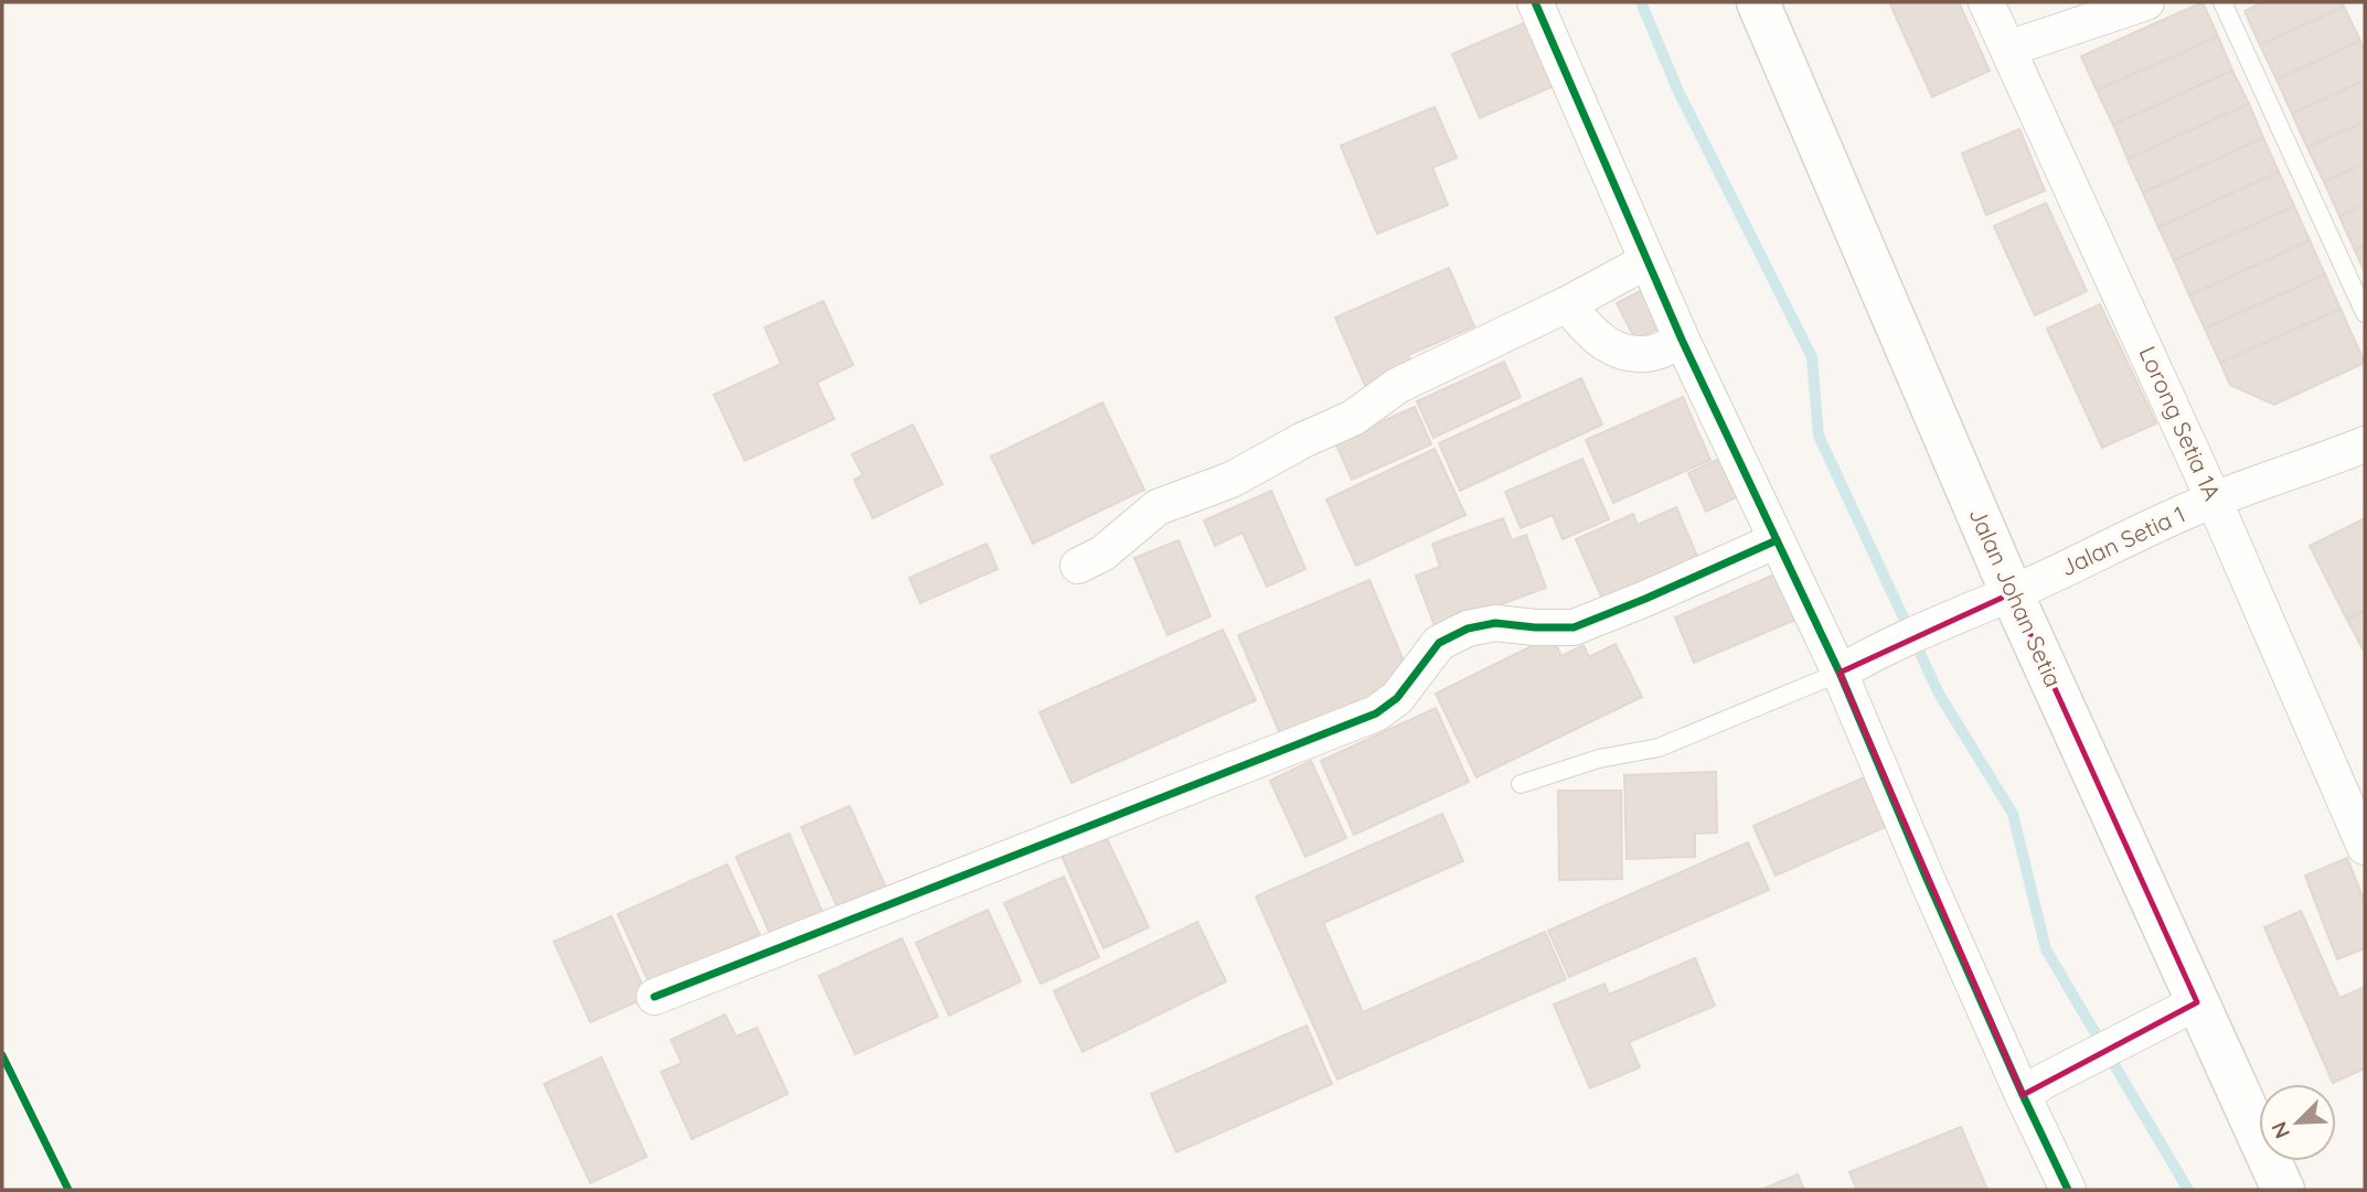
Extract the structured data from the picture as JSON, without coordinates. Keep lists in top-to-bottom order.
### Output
{
  "streets": {
    "main road": ["Jalan Johan Setia"],
    "street": ["Lorong Setia 1A", "Jalan Setia 1"]
  },
  "crossings": [
    ["Lorong Setia 1A", "Jalan Setia 1"],
    ["Jalan Setia 1", "Jalan Johan Setia"]
  ],
  "north": "bottom left"
}
